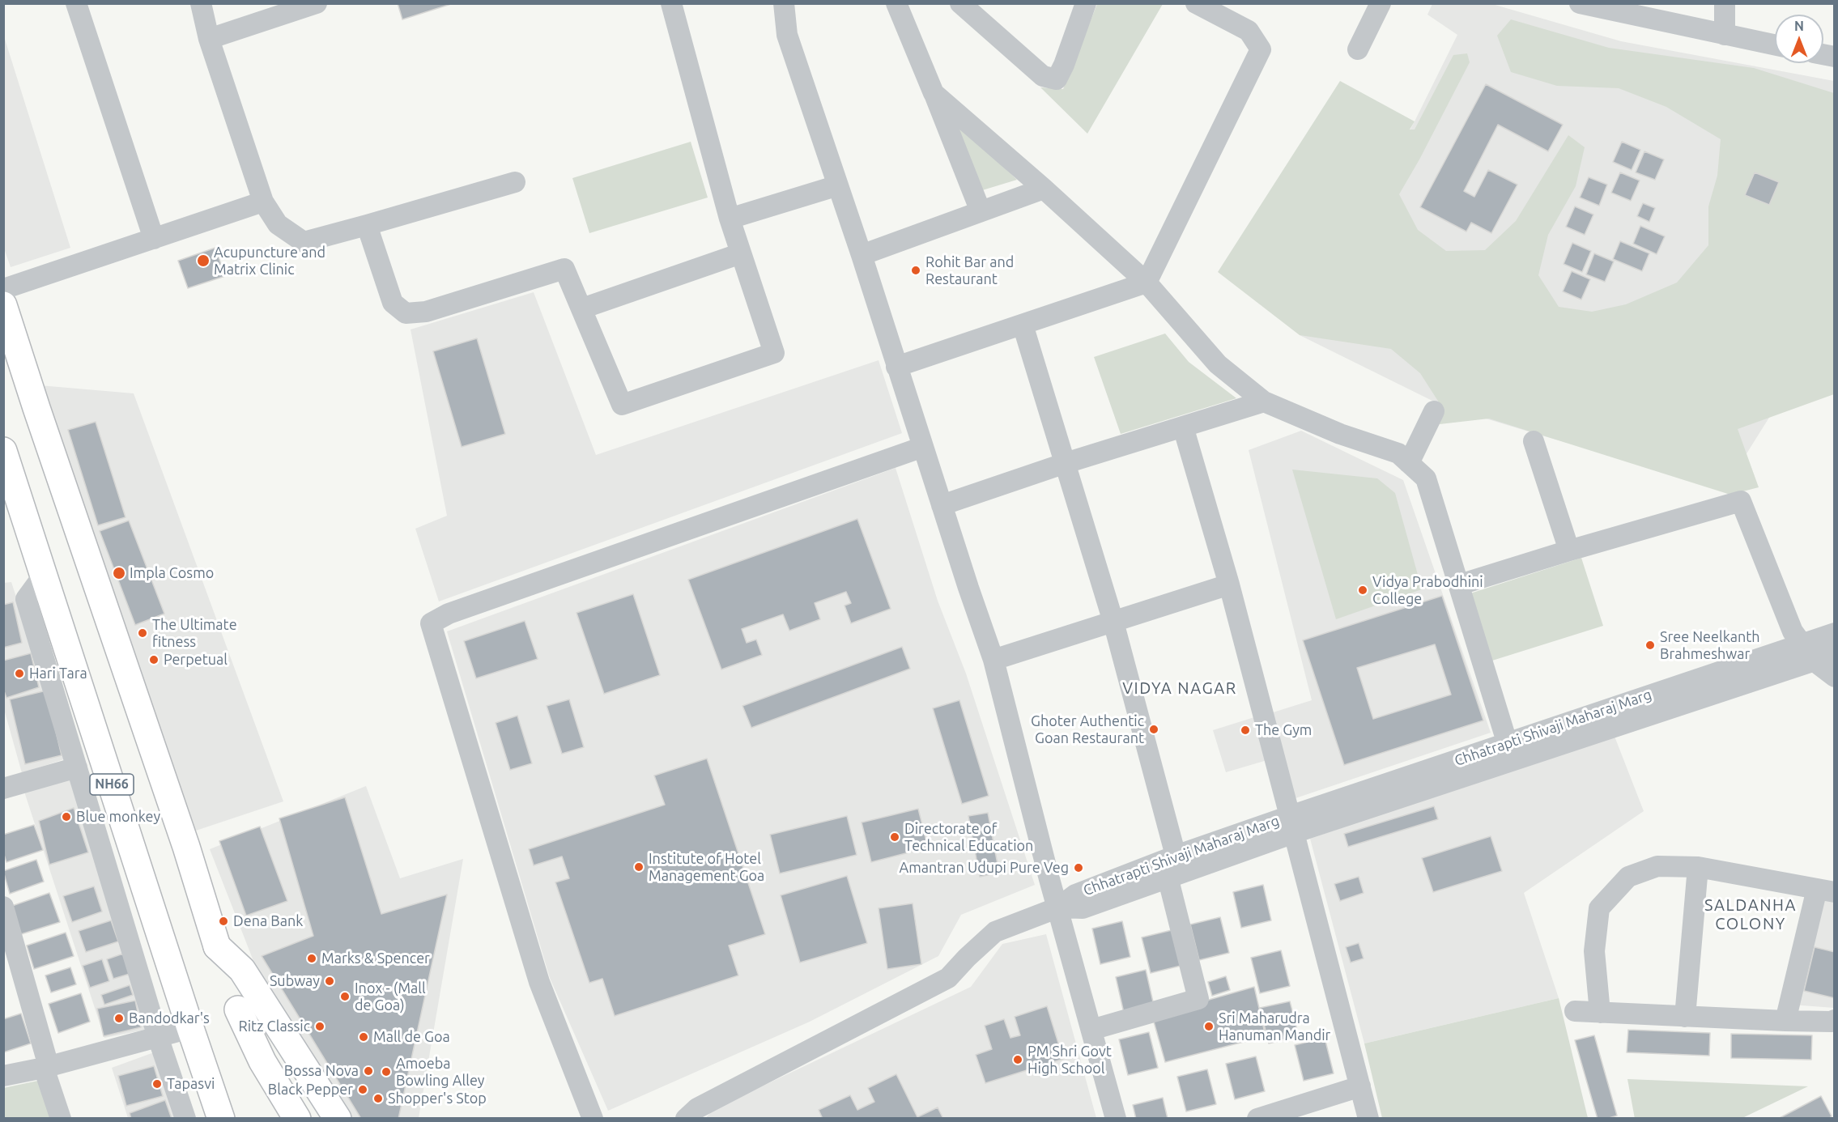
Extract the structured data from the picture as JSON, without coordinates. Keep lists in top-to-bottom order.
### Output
{
  "streets": {
    "main road": ["NH66"],
    "street": ["Chhatrapti Shivaji Maharaj Marg"]
  },
  "districts": ["VIDYA NAGAR", "SALDANHA COLONY"],
  "places": [
    "Acupuncture and Matrix Clinic",
    "Rohit Bar and Restaurant",
    "Impla Cosmo",
    "Vidya Prabodhini College",
    "The Ultimate fitness",
    "Sree Neelkanth Brahmeshwar",
    "Perpetual",
    "Hari Tara",
    "Ghoter Authentic Goan Restaurant",
    "The Gym",
    "Blue monkey",
    "Directorate of Technical Education",
    "Institute of Hotel Management Goa",
    "Amantran Udupi Pure Veg",
    "Dena Bank",
    "Marks & Spencer",
    "Subway",
    "Inox - (Mall de Goa)",
    "Bandodkar's",
    "Ritz Classic",
    "Sri Maharudra Hanuman Mandir",
    "Mall de Goa",
    "PM Shri Govt High School",
    "Bossa Nova",
    "Amoeba Bowling Alley",
    "Tapasvi",
    "Black Pepper",
    "Shopper's Stop"
  ],
  "north": "top"
}
